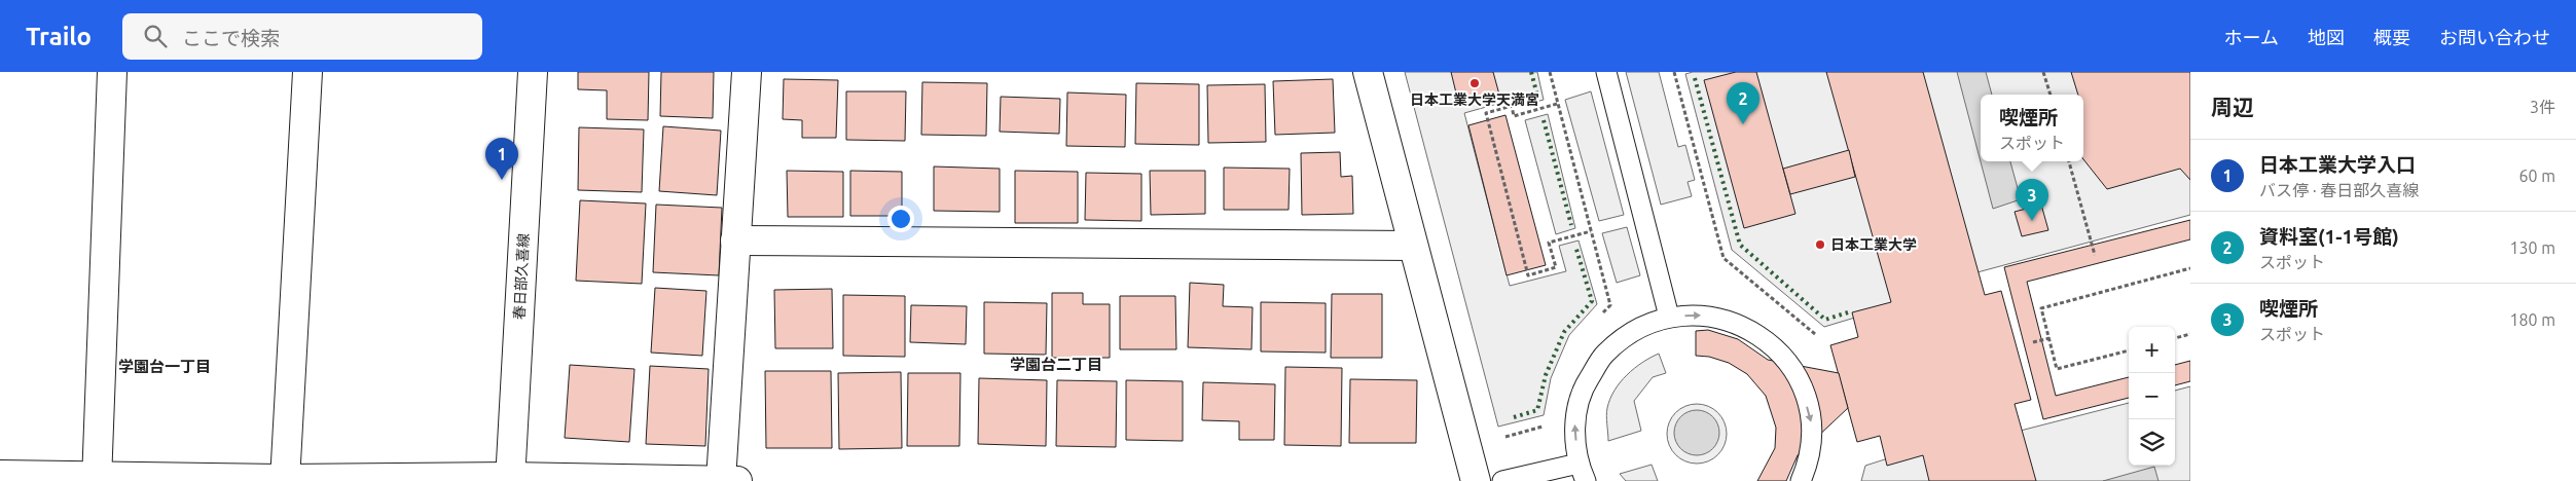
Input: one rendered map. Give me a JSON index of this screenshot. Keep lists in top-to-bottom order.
{
  "streets": {
    "street": ["春日部久喜線"]
  },
  "districts": ["学園台二丁目", "学園台一丁目"],
  "places": ["日本工業大学天満宮", "日本工業大学"],
  "page": {
    "header": "Trailo",
    "search": "ここで検索",
    "nav": [
      "ホーム",
      "地図",
      "概要",
      "お問い合わせ"
    ],
    "heading": ["周辺", "3件"],
    "pins": ["2", "1", "3"],
    "popup": ["喫煙所", "スポット"],
    "list": [
      {
        "mark": "1",
        "name": "日本工業大学入口",
        "note": "バス停 · 春日部久喜線",
        "value": "60 m"
      },
      {
        "mark": "2",
        "name": "資料室(1-1号館)",
        "note": "スポット",
        "value": "130 m"
      },
      {
        "mark": "3",
        "name": "喫煙所",
        "note": "スポット",
        "value": "180 m"
      }
    ],
    "map_buttons": ["+", "−"]
  }
}
